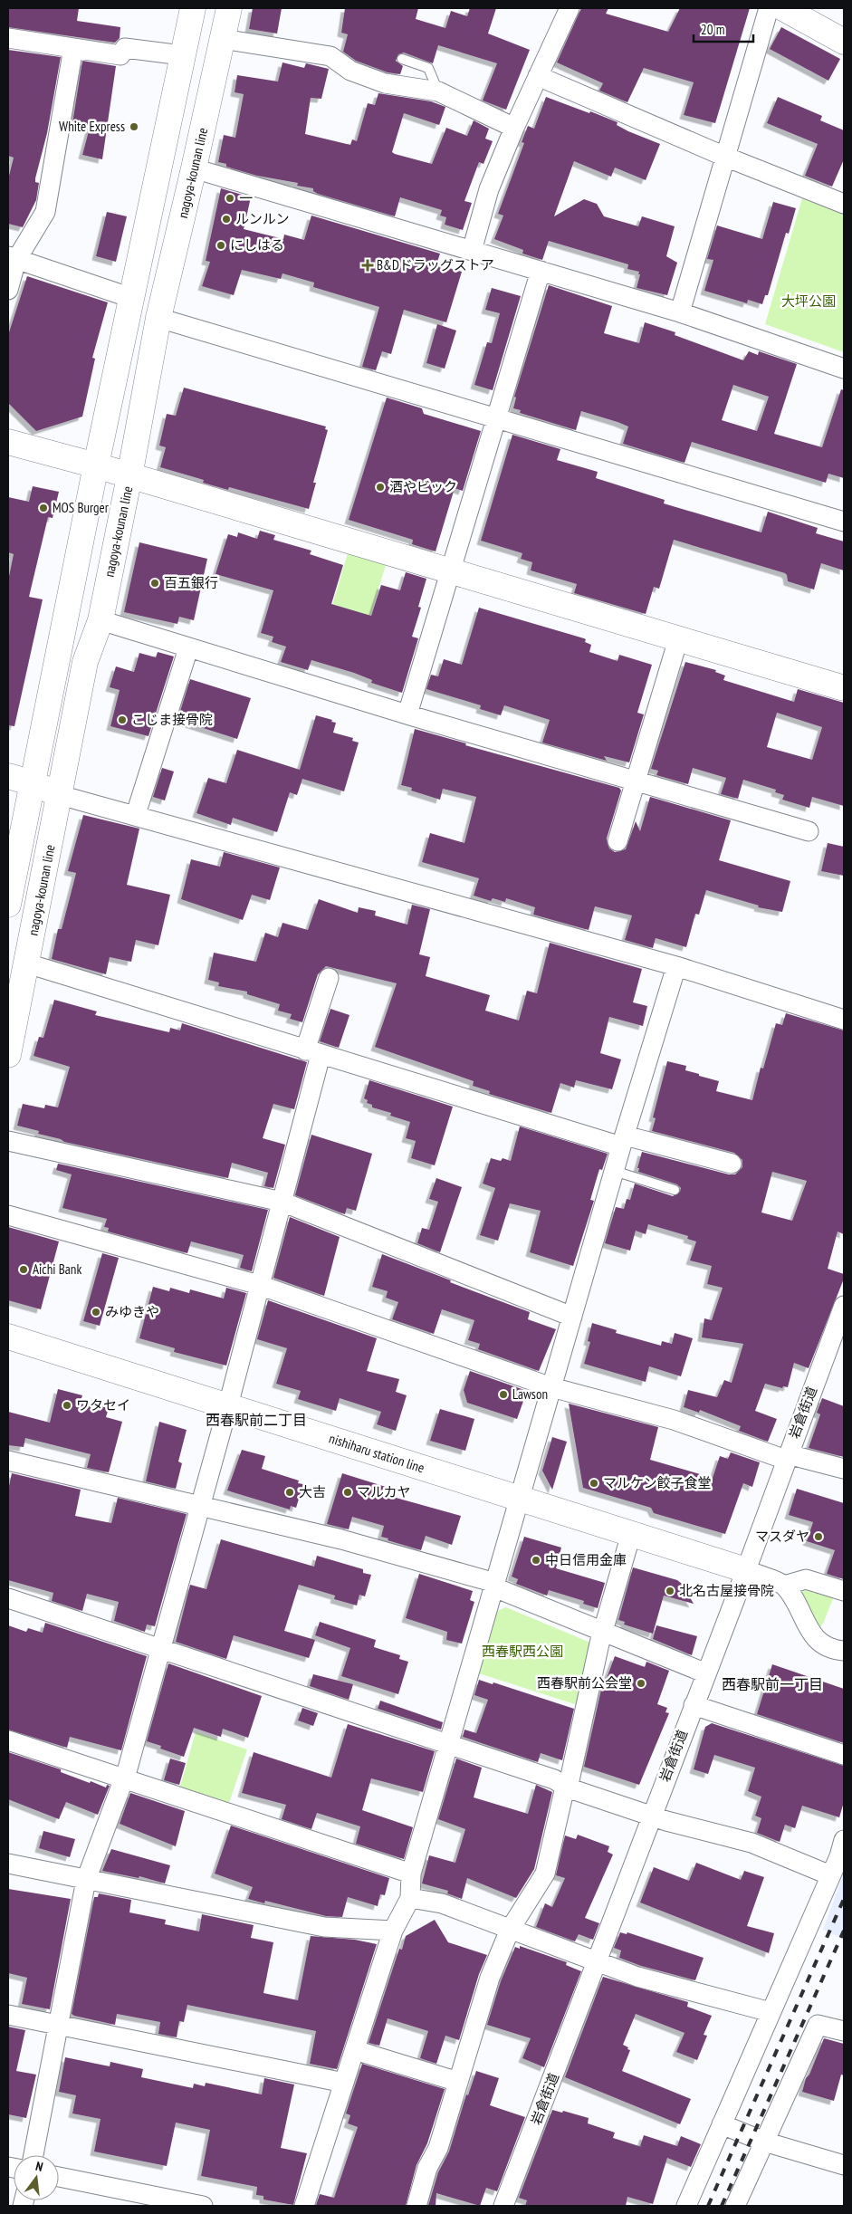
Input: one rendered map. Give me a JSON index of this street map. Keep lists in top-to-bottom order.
{
  "streets": {
    "main road": ["nagoya-kounan line", "nishiharu station line"],
    "street": ["岩倉街道"]
  },
  "crossings": [
    ["岩倉街道", "nishiharu station line"]
  ],
  "districts": ["西春駅前二丁目", "西春駅前一丁目"],
  "parks": ["大坪公園", "西春駅西公園"],
  "places": {
    "other": [
      "White Express",
      "一",
      "ルンルン",
      "にしはる",
      "酒やビック",
      "MOS Burger",
      "百五銀行",
      "こじま接骨院",
      "Aichi Bank",
      "みゆきや",
      "Lawson",
      "ワタセイ",
      "マルケン餃子食堂",
      "大吉",
      "マルカヤ",
      "マスダヤ",
      "中日信用金庫",
      "北名古屋接骨院",
      "西春駅前公会堂"
    ],
    "health": ["B&Dドラッグストア"]
  },
  "scale_bar": "20 m",
  "north": "top"
}
